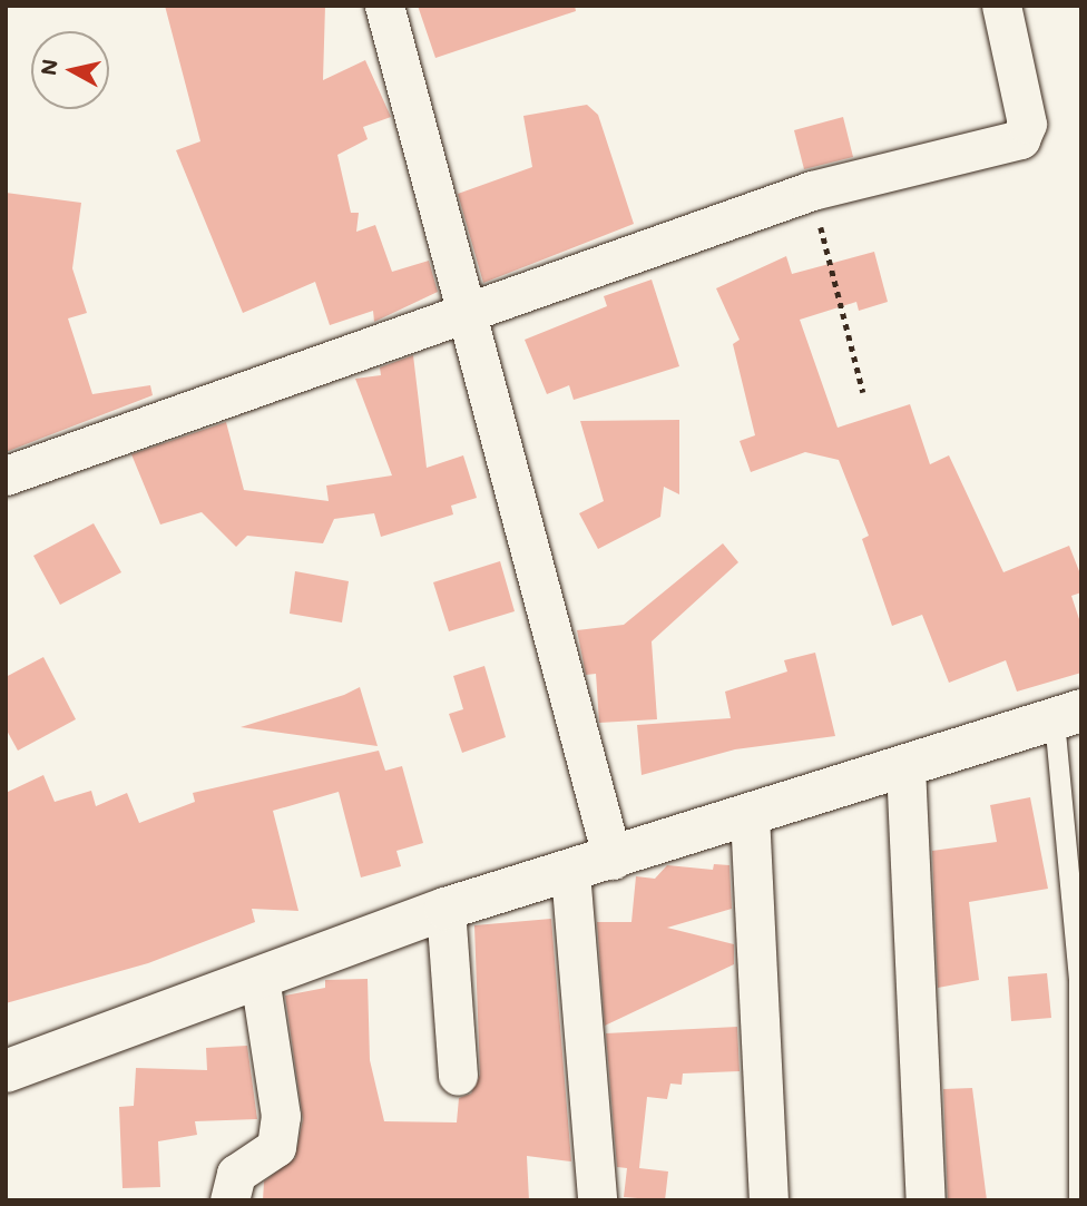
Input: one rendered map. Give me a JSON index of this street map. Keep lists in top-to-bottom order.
{
  "north": "left"
}
